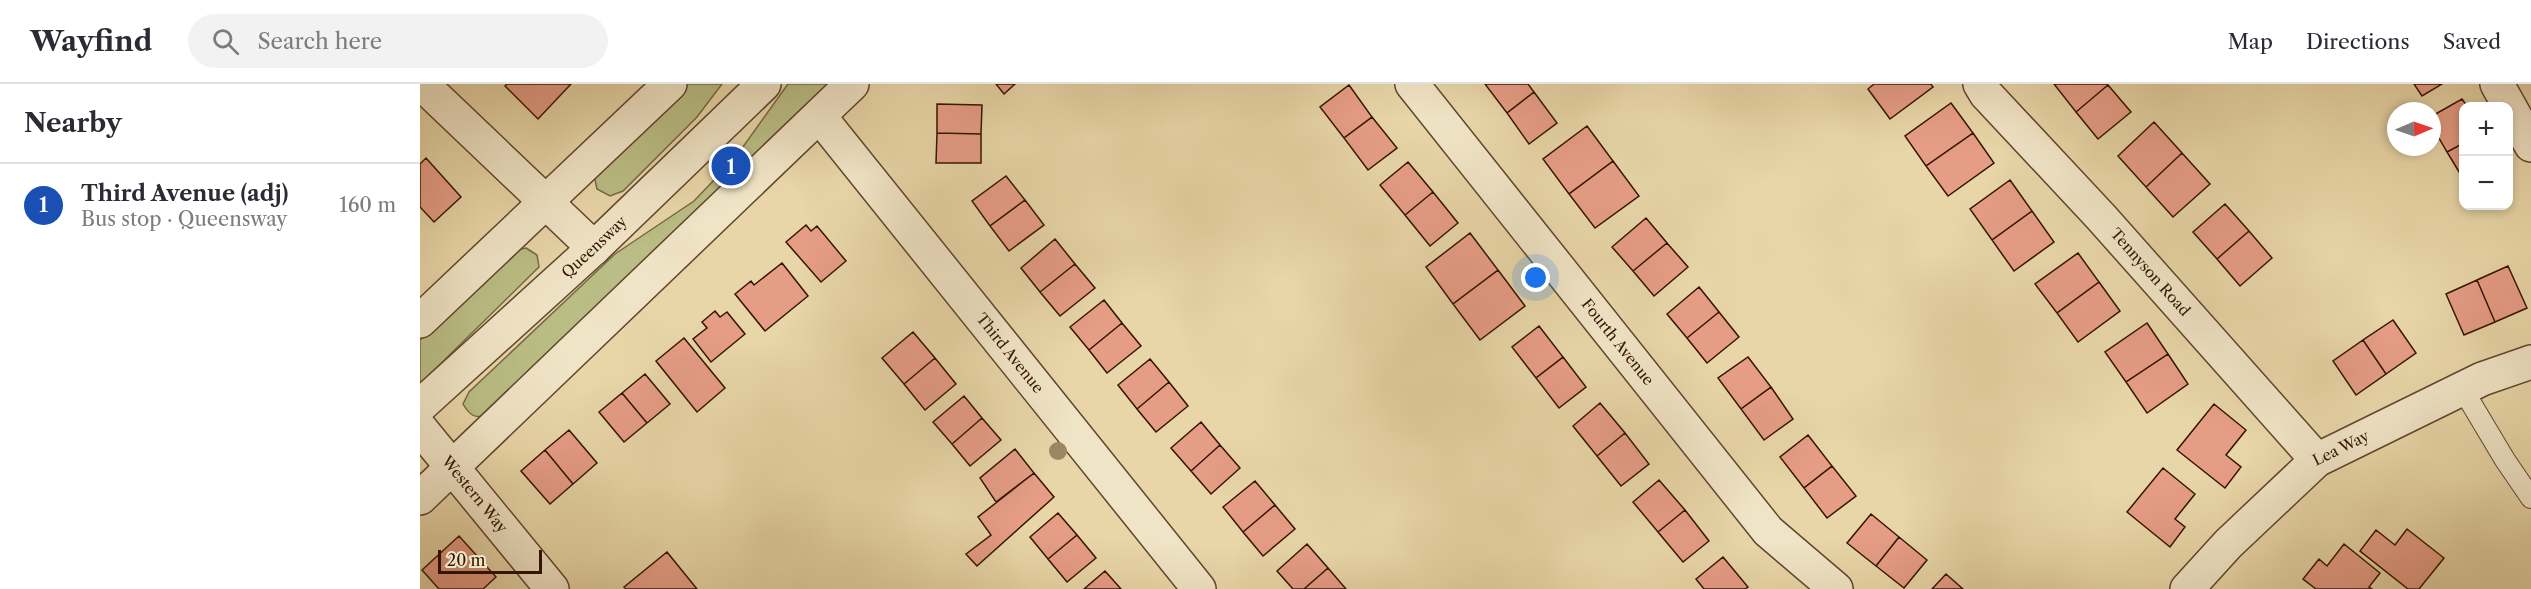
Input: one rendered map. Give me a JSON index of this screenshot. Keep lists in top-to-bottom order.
{
  "streets": {
    "street": [
      "Queensway",
      "Tennyson Road",
      "Fourth Avenue",
      "Third Avenue",
      "Lea Way",
      "Western Way"
    ]
  },
  "crossings": [
    ["Tennyson Road", "Lea Way"]
  ],
  "scale_bar": "20 m",
  "north": "right",
  "page": {
    "header": "Wayfind",
    "search": "Search here",
    "nav": ["Map", "Directions", "Saved"],
    "heading": "Nearby",
    "map_buttons": ["+", "−"],
    "pins": "1",
    "list": [
      {
        "mark": "1",
        "name": "Third Avenue (adj)",
        "note": "Bus stop · Queensway",
        "value": "160 m"
      }
    ],
    "scale": "20 m"
  }
}
